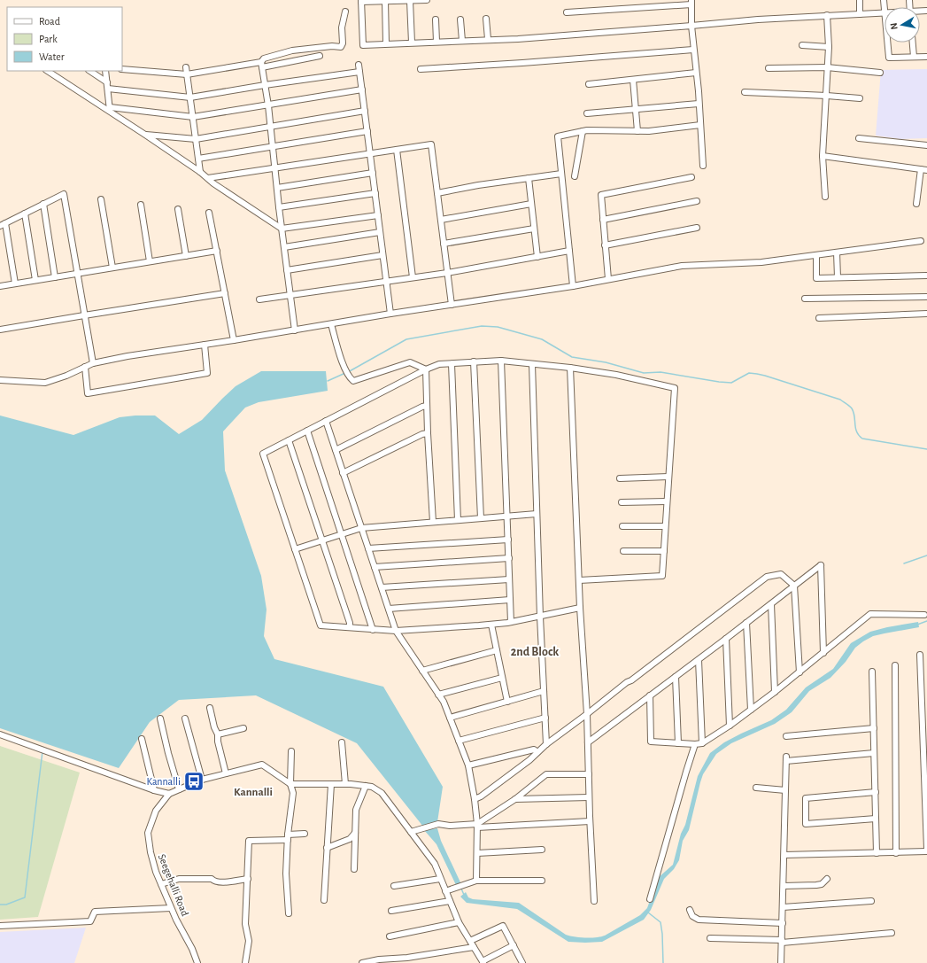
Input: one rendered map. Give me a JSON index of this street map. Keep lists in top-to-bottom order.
{
  "streets": {
    "street": ["Seegehalli Road"]
  },
  "districts": ["2nd Block", "Kannalli"],
  "places": {
    "bus stop": ["Kannalli"]
  },
  "legend": ["Road", "Park", "Water"],
  "north": "left"
}
